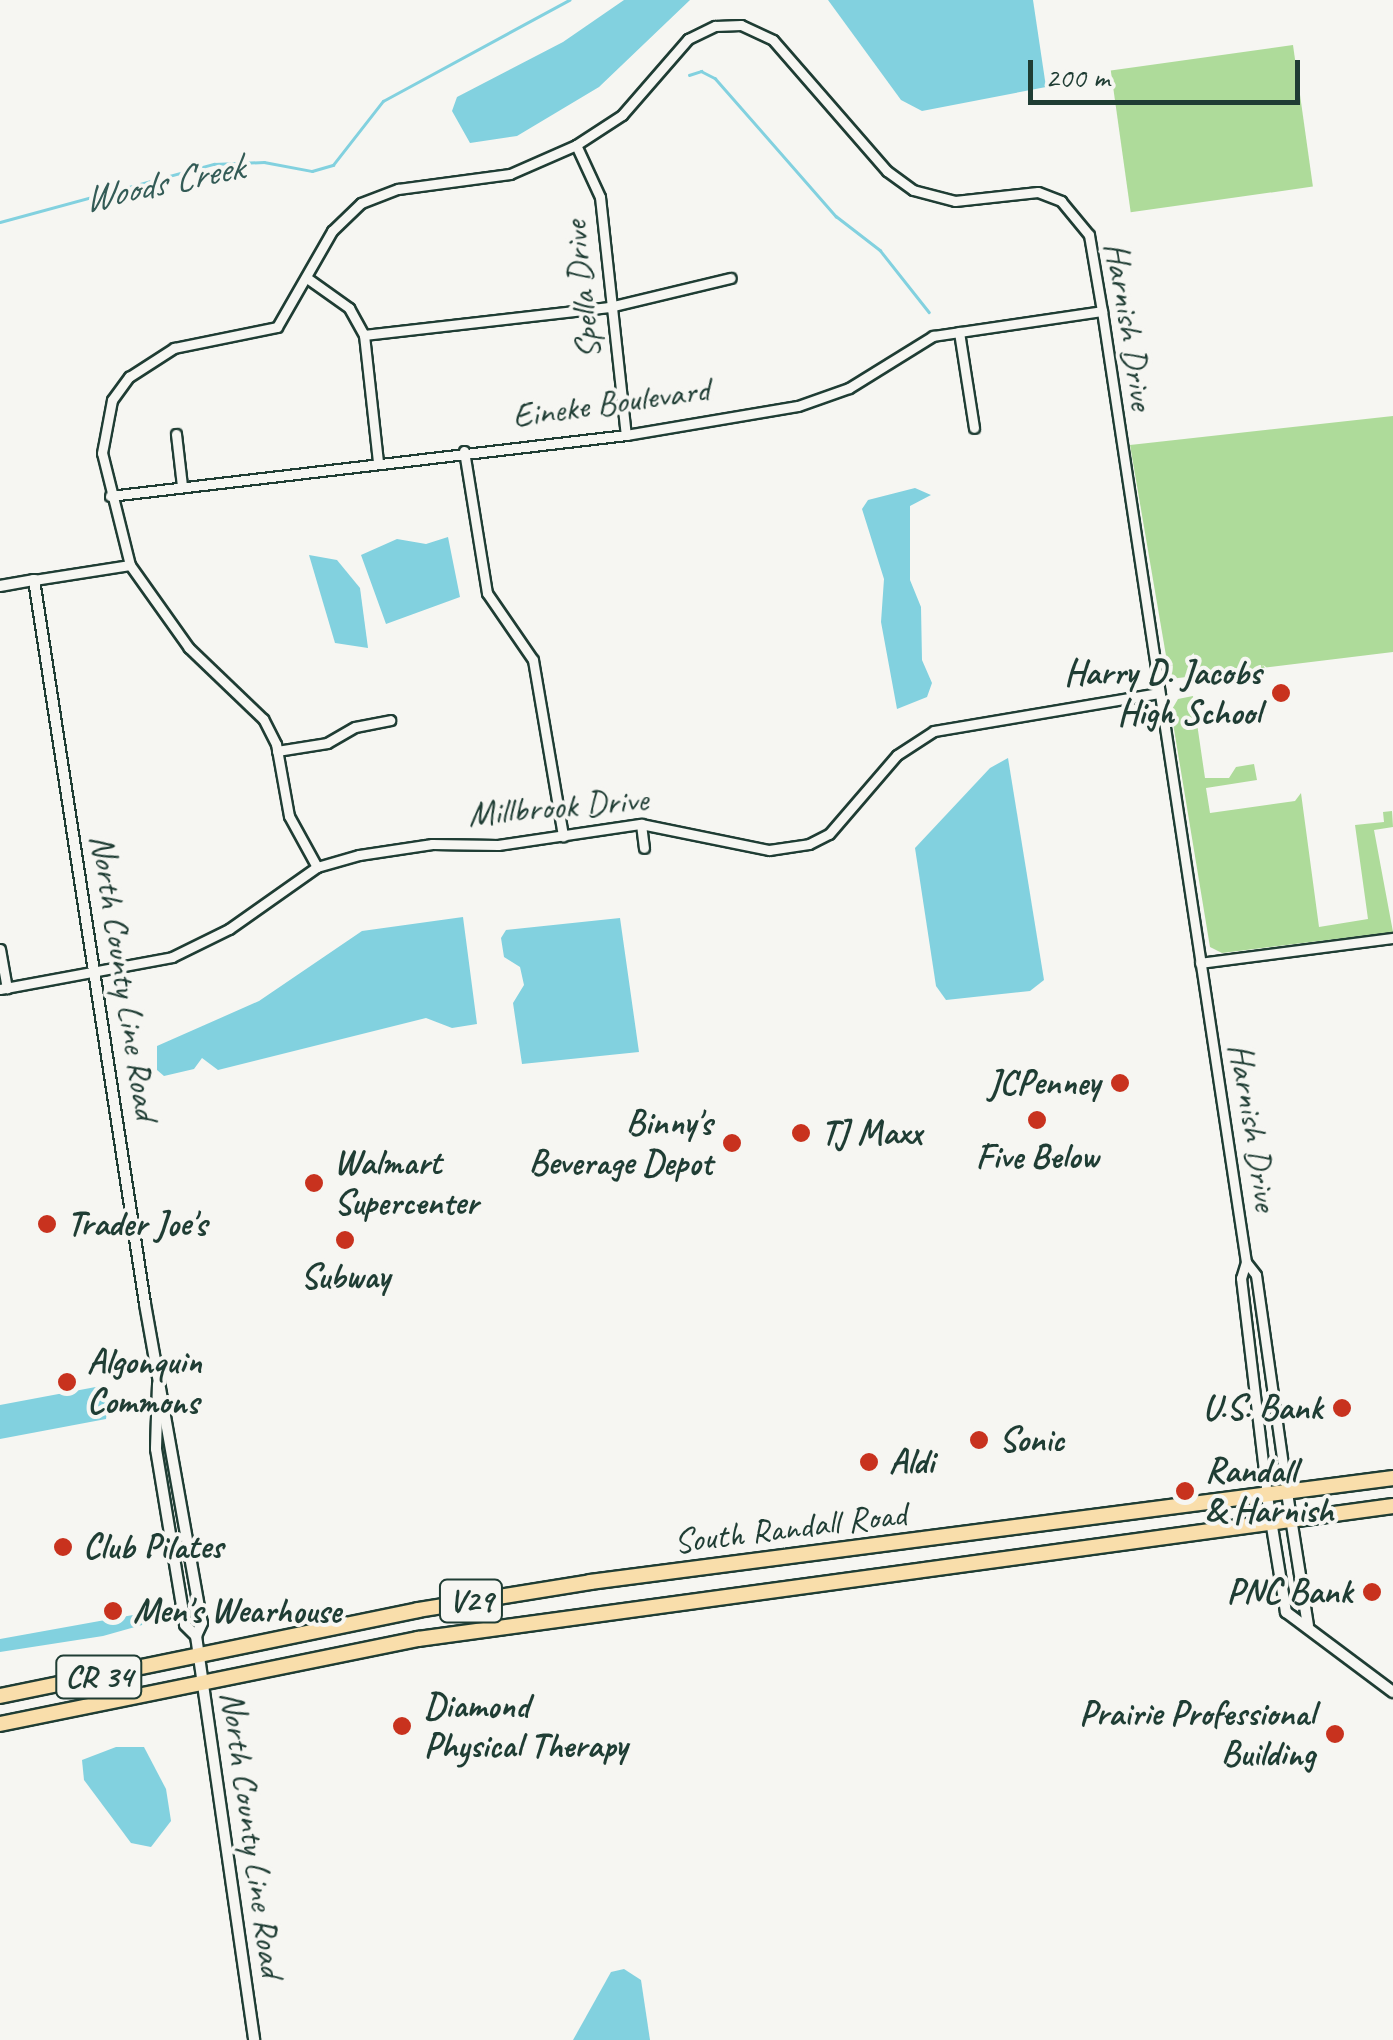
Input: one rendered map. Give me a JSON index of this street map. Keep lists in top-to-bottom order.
{
  "streets": {
    "main road": ["South Randall Road", "V29", "CR 34"],
    "street": [
      "Spella Drive",
      "Harnish Drive",
      "Eineke Boulevard",
      "Millbrook Drive",
      "North County Line Road"
    ]
  },
  "crossings": [
    ["Spella Drive", "Harnish Drive"],
    ["Spella Drive", "Eineke Boulevard"],
    ["Harnish Drive", "Eineke Boulevard"],
    ["Harnish Drive", "Millbrook Drive"],
    ["Harnish Drive", "South Randall Road"],
    ["Millbrook Drive", "North County Line Road"],
    ["North County Line Road", "South Randall Road"],
    ["North County Line Road", "CR 34"],
    ["South Randall Road", "CR 34"]
  ],
  "water": ["Woods Creek"],
  "places": [
    "Harry D. Jacobs High School",
    "JCPenney",
    "Five Below",
    "TJ Maxx",
    "Binny's Beverage Depot",
    "Walmart Supercenter",
    "Trader Joe's",
    "Subway",
    "Algonquin Commons",
    "U.S. Bank",
    "Sonic",
    "Aldi",
    "Randall & Harnish",
    "Club Pilates",
    "PNC Bank",
    "Men's Wearhouse",
    "Diamond Physical Therapy",
    "Prairie Professional Building"
  ],
  "scale_bar": "200 m"
}
